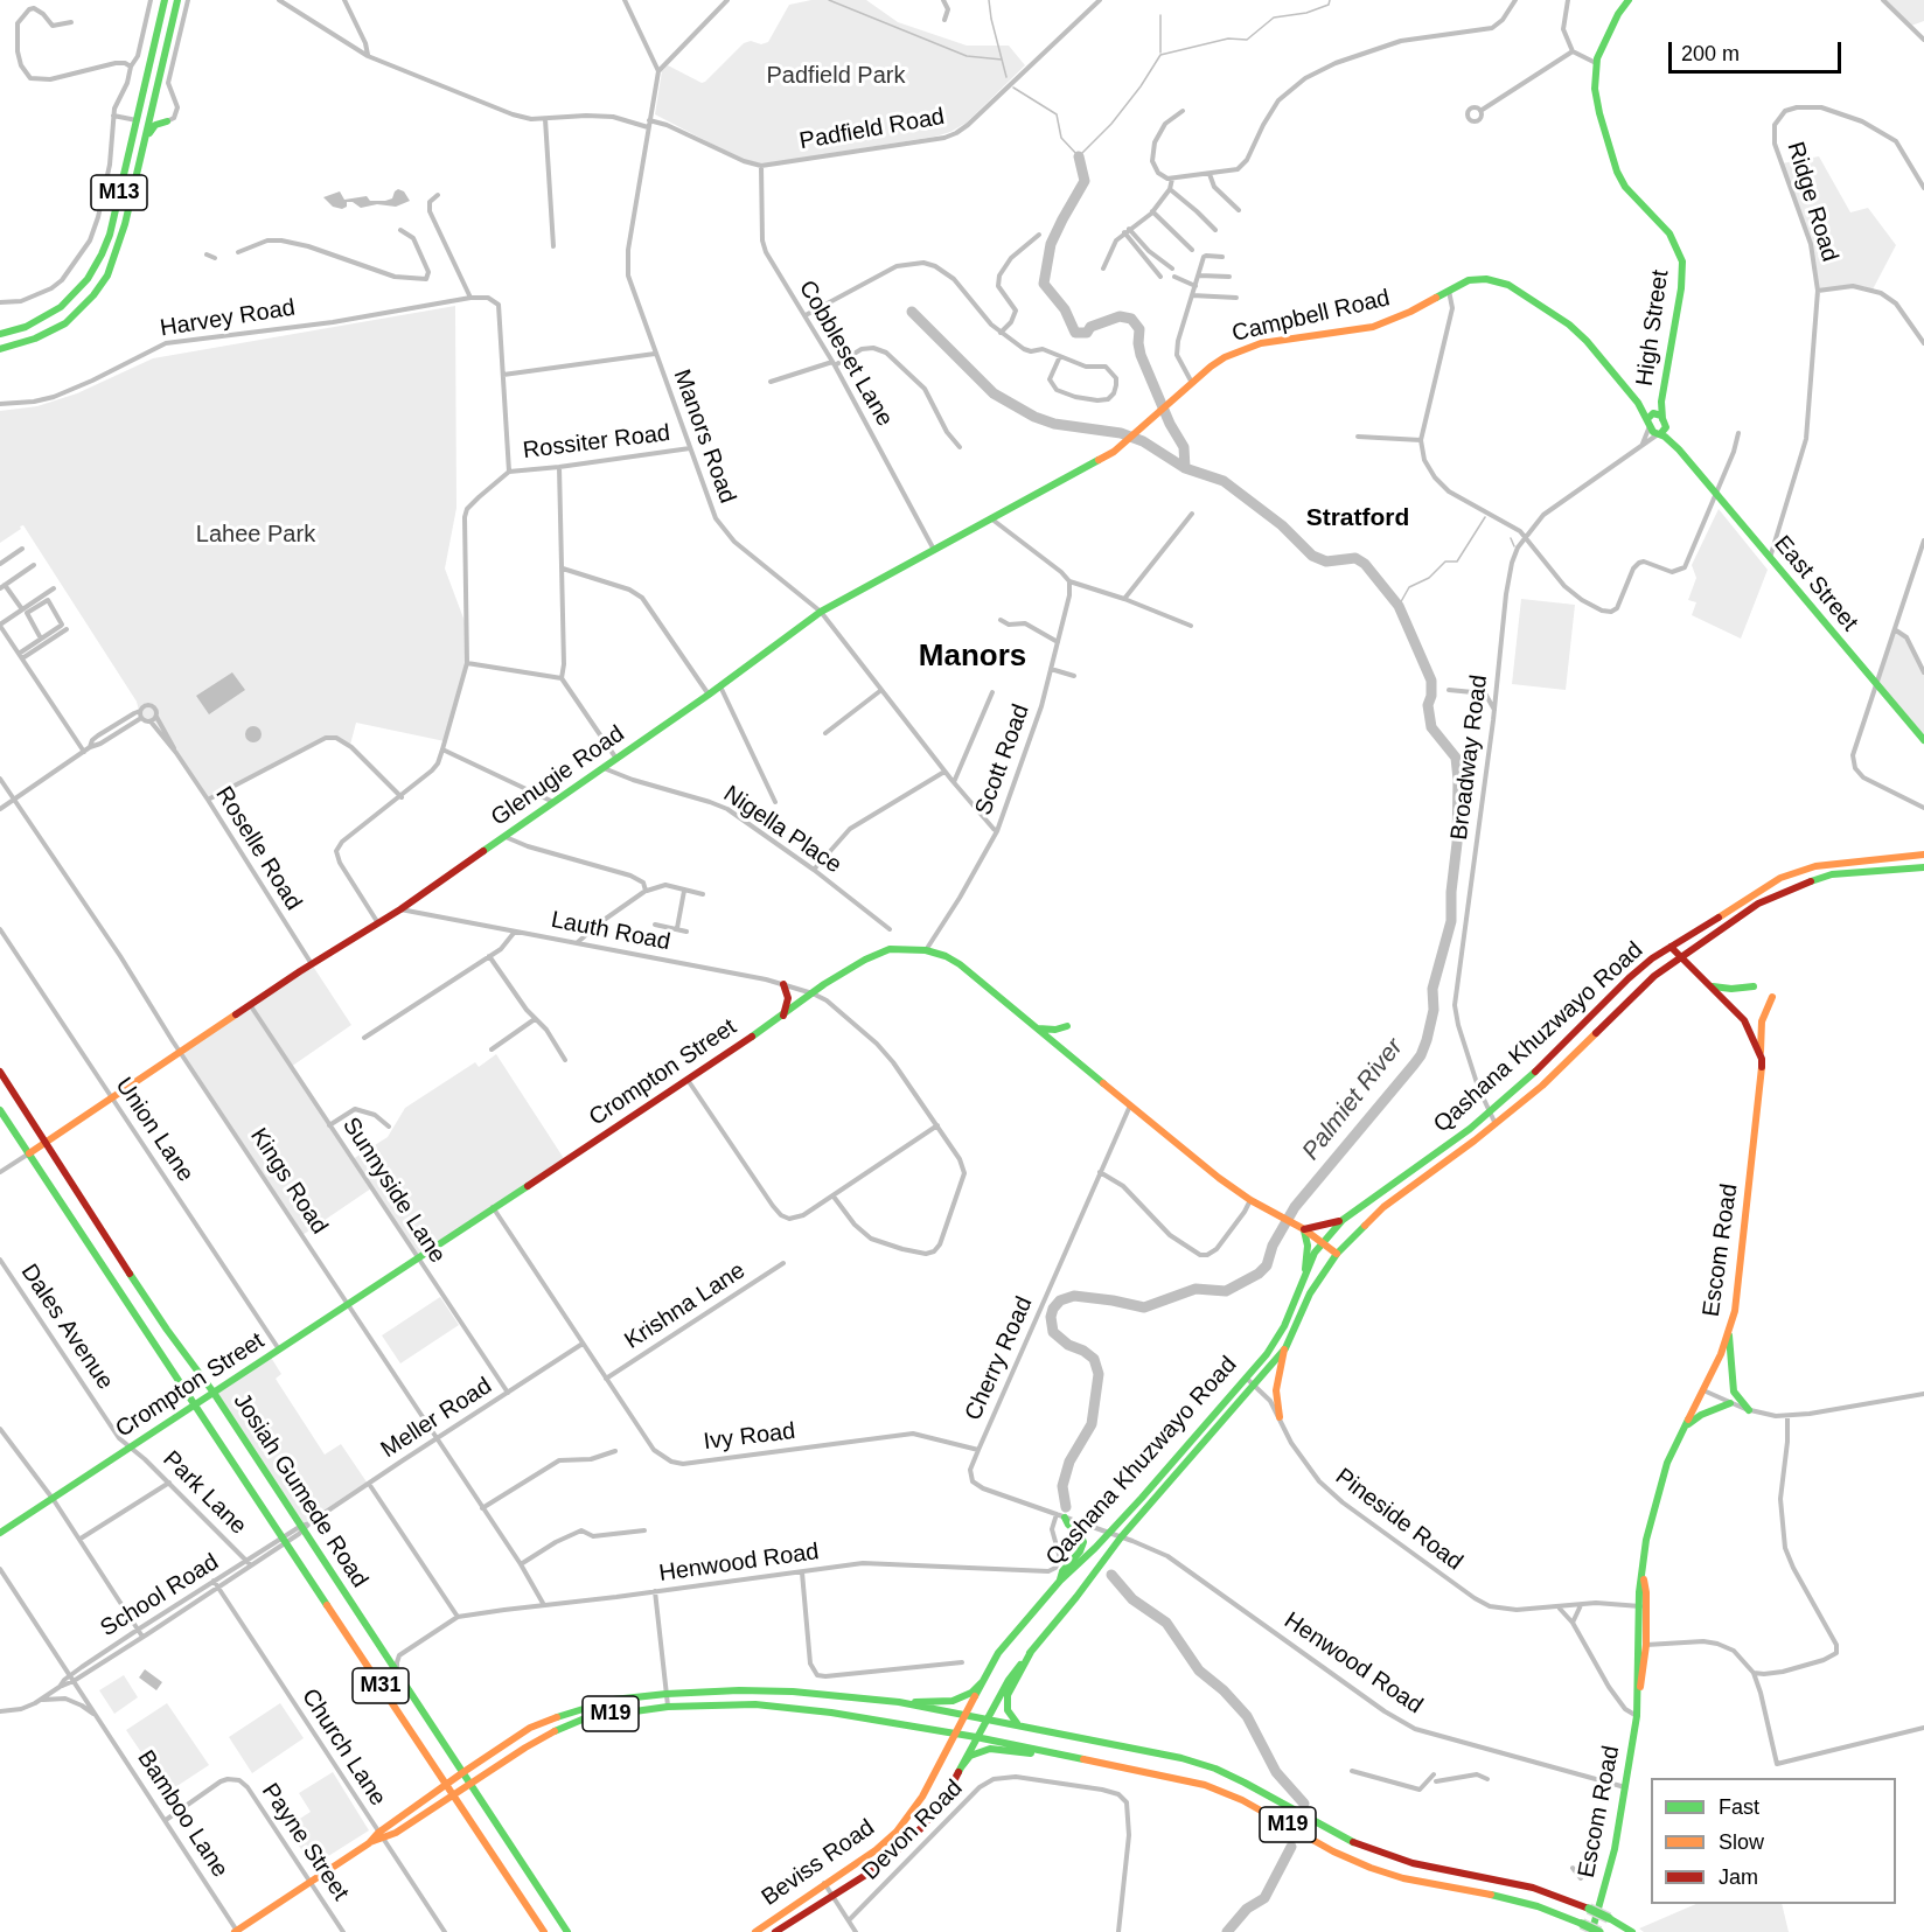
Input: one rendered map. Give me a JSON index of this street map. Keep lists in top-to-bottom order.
{
  "streets": {
    "main road": [
      "M13",
      "Campbell Road",
      "High Street",
      "East Street",
      "Glenugie Road",
      "Qashana Khuzwayo Road",
      "Crompton Street",
      "Escom Road",
      "Josiah Gumede Road",
      "M31",
      "M19",
      "Beviss Road"
    ],
    "street": [
      "Padfield Road",
      "Ridge Road",
      "Harvey Road",
      "Cobbleset Lane",
      "Manors Road",
      "Rossiter Road",
      "Broadway Road",
      "Scott Road",
      "Nigella Place",
      "Roselle Road",
      "Lauth Road",
      "Union Lane",
      "Kings Road",
      "Sunnyside Lane",
      "Krishna Lane",
      "Dales Avenue",
      "Cherry Road",
      "Meller Road",
      "Ivy Road",
      "Park Lane",
      "Pineside Road",
      "Henwood Road",
      "School Road",
      "Church Lane",
      "Bamboo Lane",
      "Devon Road",
      "Payne Street"
    ]
  },
  "crossings": [
    ["Padfield Road", "Cobbleset Lane"],
    ["Padfield Road", "Manors Road"],
    ["Ridge Road", "East Street"],
    ["Campbell Road", "High Street"],
    ["Campbell Road", "East Street"],
    ["Campbell Road", "Broadway Road"],
    ["Campbell Road", "Glenugie Road"],
    ["High Street", "East Street"],
    ["High Street", "Broadway Road"],
    ["Cobbleset Lane", "Glenugie Road"],
    ["Manors Road", "Rossiter Road"],
    ["Manors Road", "Scott Road"],
    ["Manors Road", "Glenugie Road"],
    ["East Street", "Broadway Road"],
    ["Broadway Road", "Qashana Khuzwayo Road"],
    ["Scott Road", "Crompton Street"],
    ["Glenugie Road", "Nigella Place"],
    ["Glenugie Road", "Roselle Road"],
    ["Glenugie Road", "Lauth Road"],
    ["Glenugie Road", "Union Lane"],
    ["Glenugie Road", "Kings Road"],
    ["Glenugie Road", "Sunnyside Lane"],
    ["Glenugie Road", "Josiah Gumede Road"],
    ["Lauth Road", "Crompton Street"],
    ["Qashana Khuzwayo Road", "Crompton Street"],
    ["Qashana Khuzwayo Road", "Escom Road"],
    ["Qashana Khuzwayo Road", "Cherry Road"],
    ["Qashana Khuzwayo Road", "Pineside Road"],
    ["Qashana Khuzwayo Road", "Henwood Road"],
    ["Qashana Khuzwayo Road", "M19"],
    ["Qashana Khuzwayo Road", "Beviss Road"],
    ["Crompton Street", "Union Lane"],
    ["Crompton Street", "Kings Road"],
    ["Crompton Street", "Sunnyside Lane"],
    ["Crompton Street", "Dales Avenue"],
    ["Crompton Street", "Cherry Road"],
    ["Crompton Street", "Ivy Road"],
    ["Crompton Street", "Josiah Gumede Road"],
    ["Crompton Street", "Park Lane"],
    ["Kings Road", "Meller Road"],
    ["Kings Road", "Henwood Road"],
    ["Sunnyside Lane", "Meller Road"],
    ["Escom Road", "Pineside Road"],
    ["Escom Road", "Henwood Road"],
    ["Krishna Lane", "Ivy Road"],
    ["Dales Avenue", "Park Lane"],
    ["Cherry Road", "Ivy Road"],
    ["Cherry Road", "Henwood Road"],
    ["Meller Road", "Ivy Road"],
    ["Meller Road", "Josiah Gumede Road"],
    ["Meller Road", "School Road"],
    ["Josiah Gumede Road", "Henwood Road"],
    ["Josiah Gumede Road", "School Road"],
    ["Josiah Gumede Road", "M19"],
    ["Park Lane", "School Road"],
    ["School Road", "Church Lane"],
    ["School Road", "Bamboo Lane"],
    ["M19", "Church Lane"],
    ["M19", "Bamboo Lane"],
    ["M19", "Payne Street"],
    ["M19", "Beviss Road"],
    ["Bamboo Lane", "Payne Street"]
  ],
  "districts": ["Stratford", "Manors"],
  "water": ["Palmiet River"],
  "parks": ["Padfield Park", "Lahee Park"],
  "legend": ["Fast", "Slow", "Jam"],
  "scale_bar": "200 m"
}
